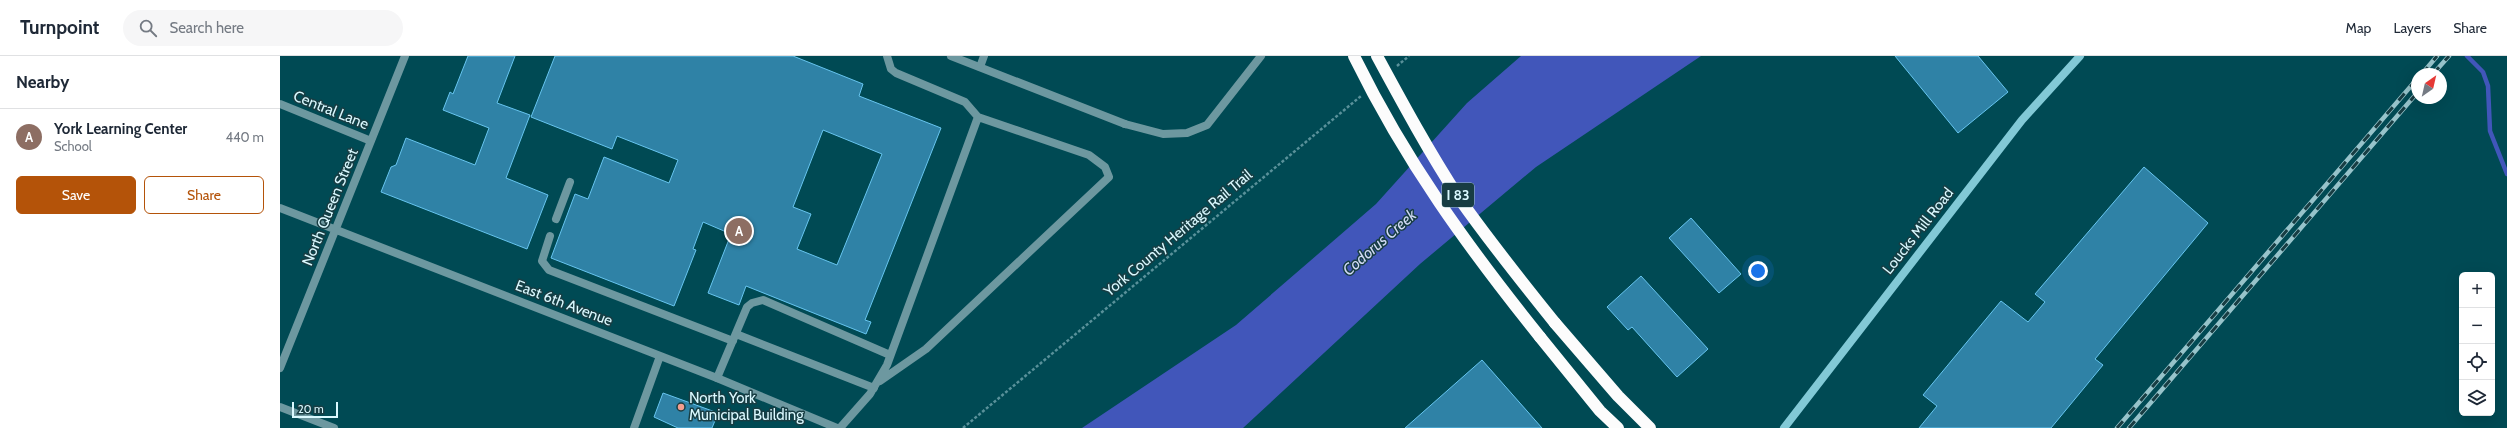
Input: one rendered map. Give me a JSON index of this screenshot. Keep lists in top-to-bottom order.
{
  "streets": {
    "highway": ["I 83"],
    "street": [
      "Central Lane",
      "North Queen Street",
      "Loucks Mill Road",
      "East 6th Avenue"
    ],
    "path": ["York County Heritage Rail Trail"]
  },
  "crossings": [
    ["Central Lane", "North Queen Street"],
    ["North Queen Street", "East 6th Avenue"]
  ],
  "water": ["Codorus Creek"],
  "places": ["North York Municipal Building"],
  "scale_bar": "20 m",
  "north": "top right",
  "page": {
    "header": "Turnpoint",
    "search": "Search here",
    "nav": ["Map", "Layers", "Share"],
    "heading": "Nearby",
    "list": [
      {
        "mark": "A",
        "name": "York Learning Center",
        "note": "School",
        "value": "440 m"
      }
    ],
    "buttons": ["Save", "Share"],
    "pins": "A",
    "map_buttons": ["+", "−"],
    "scale": "20 m"
  }
}
